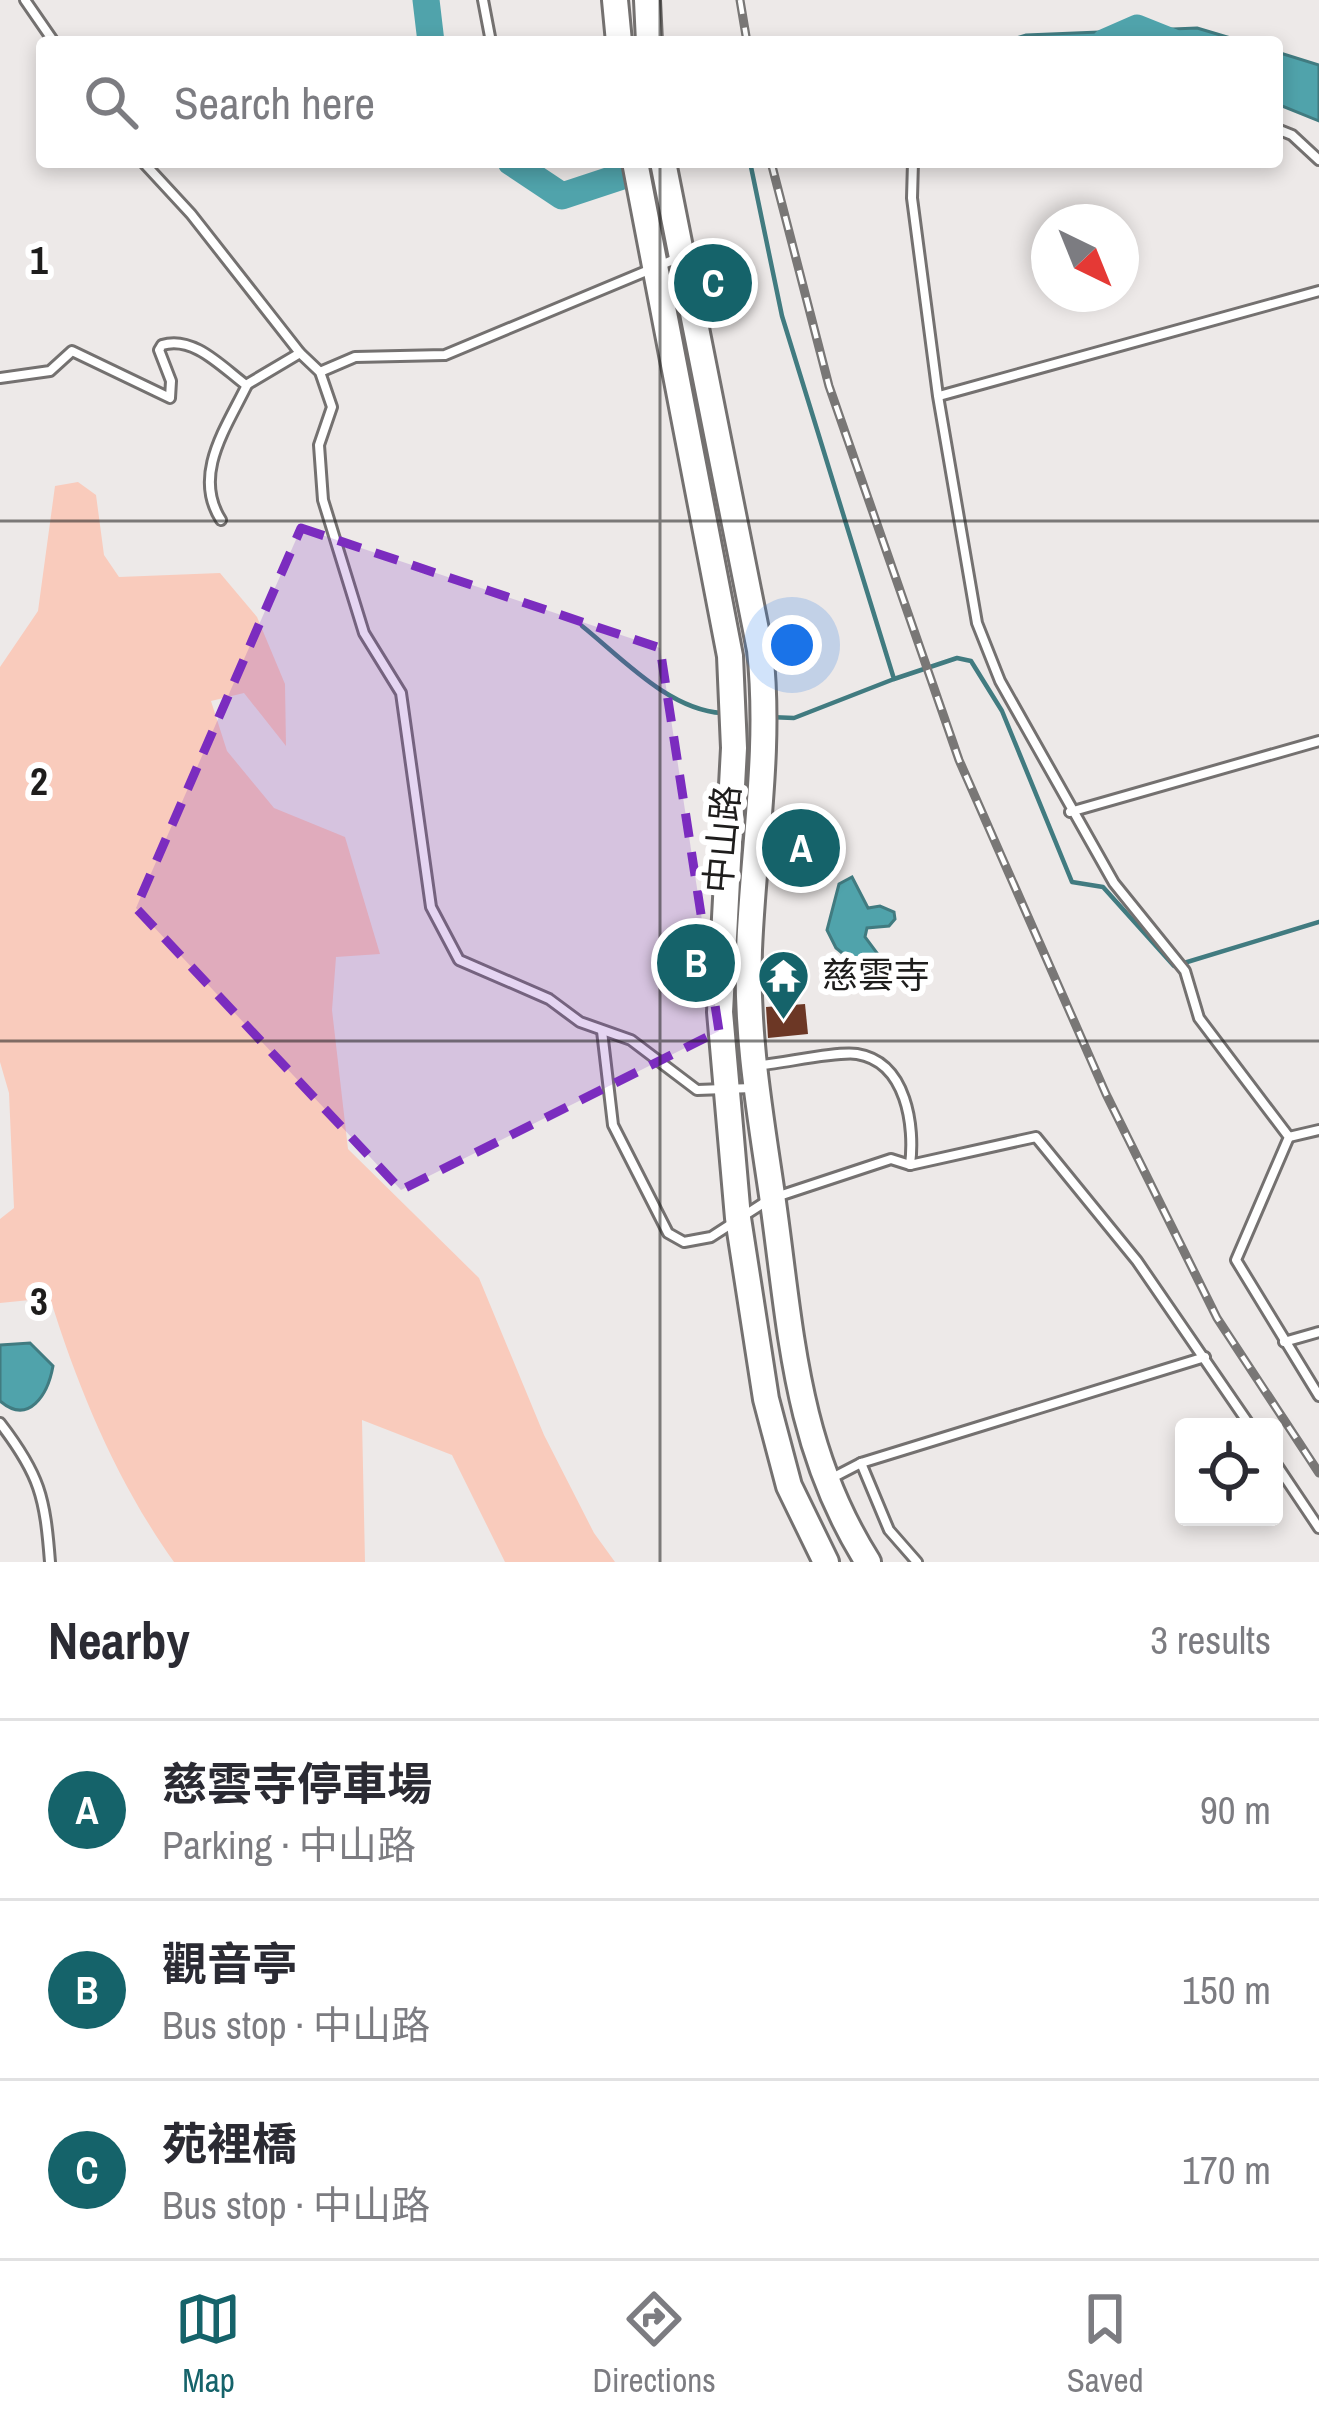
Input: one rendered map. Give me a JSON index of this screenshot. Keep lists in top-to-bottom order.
{
  "streets": {
    "main road": ["中山路"]
  },
  "places": {
    "temple": ["慈雲寺"]
  },
  "north": "bottom right",
  "page": {
    "search": "Search here",
    "pins": ["C", "A", "B"],
    "heading": ["Nearby", "3 results"],
    "list": [
      {
        "mark": "A",
        "name": "慈雲寺停車場",
        "note": "Parking · 中山路",
        "value": "90 m"
      },
      {
        "mark": "B",
        "name": "觀音亭",
        "note": "Bus stop · 中山路",
        "value": "150 m"
      },
      {
        "mark": "C",
        "name": "苑裡橋",
        "note": "Bus stop · 中山路",
        "value": "170 m"
      }
    ],
    "nav": ["Map", "Directions", "Saved"]
  },
  "grid": {
    "rows": ["1", "2", "3"]
  }
}
